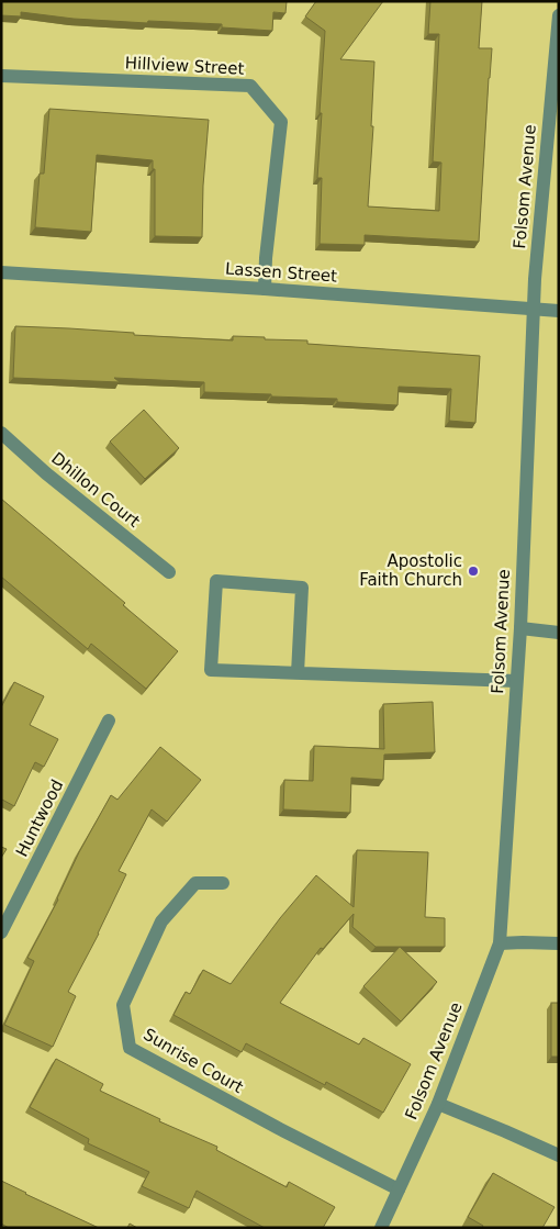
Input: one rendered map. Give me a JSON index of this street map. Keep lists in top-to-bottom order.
{
  "streets": {
    "street": [
      "Hillview Street",
      "Folsom Avenue",
      "Lassen Street",
      "Dhillon Court",
      "Huntwood",
      "Sunrise Court"
    ]
  },
  "crossings": [
    ["Hillview Street", "Lassen Street"],
    ["Folsom Avenue", "Lassen Street"],
    ["Folsom Avenue", "Sunrise Court"]
  ],
  "places": ["Apostolic Faith Church"]
}
